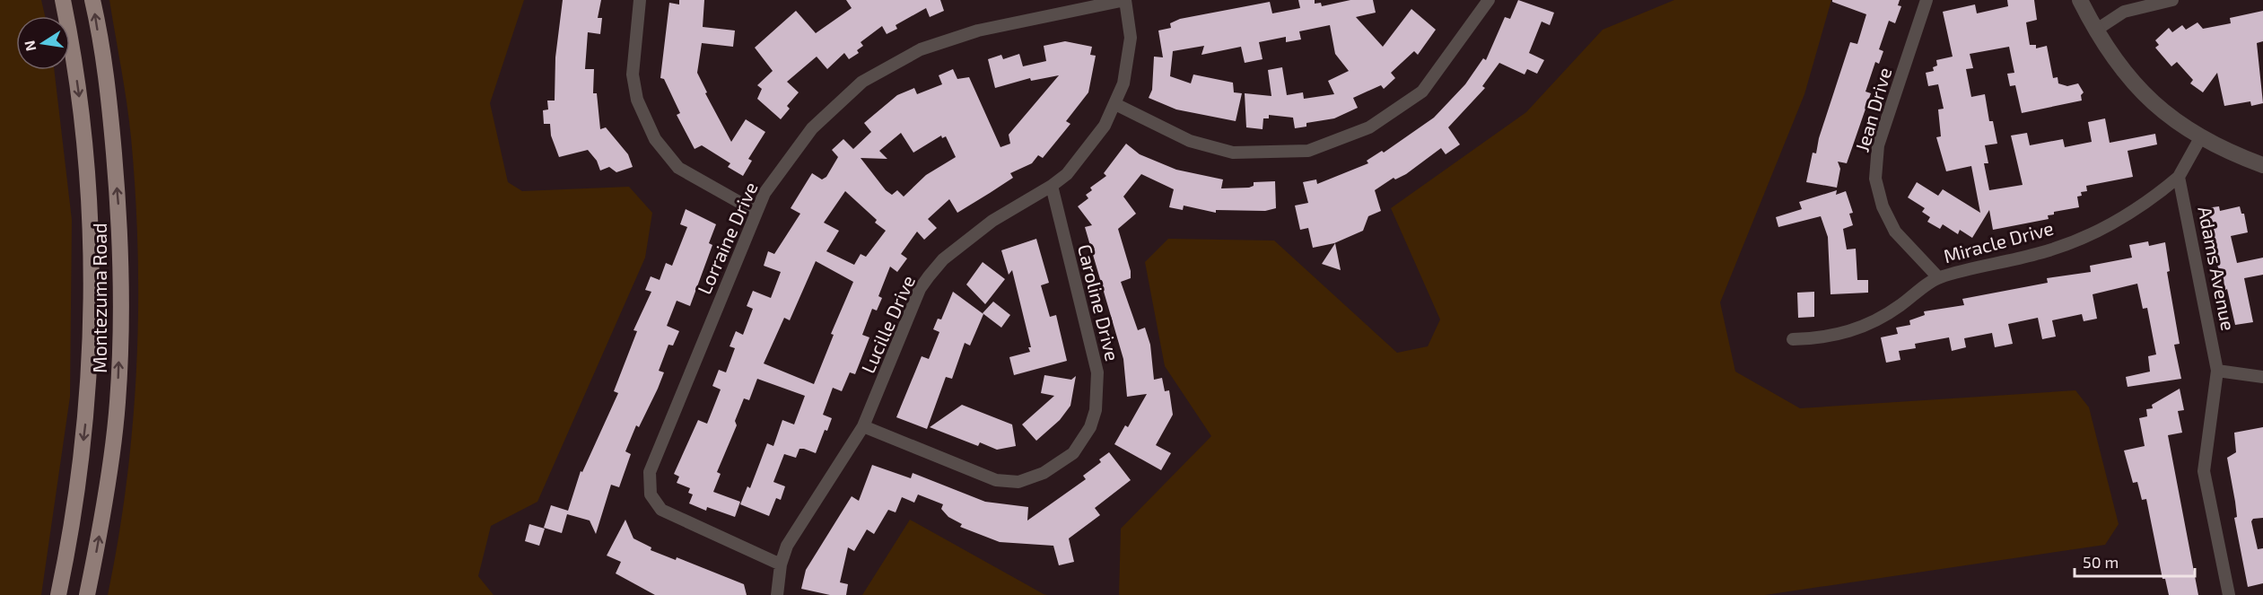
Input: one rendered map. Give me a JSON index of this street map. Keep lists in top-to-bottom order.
{
  "streets": {
    "main road": ["Montezuma Road"],
    "street": [
      "Jean Drive",
      "Lorraine Drive",
      "Miracle Drive",
      "Adams Avenue",
      "Caroline Drive",
      "Lucille Drive"
    ]
  },
  "crossings": [
    ["Jean Drive", "Miracle Drive"],
    ["Lorraine Drive", "Lucille Drive"],
    ["Miracle Drive", "Adams Avenue"],
    ["Caroline Drive", "Lucille Drive"]
  ],
  "scale_bar": "50 m",
  "north": "left"
}
